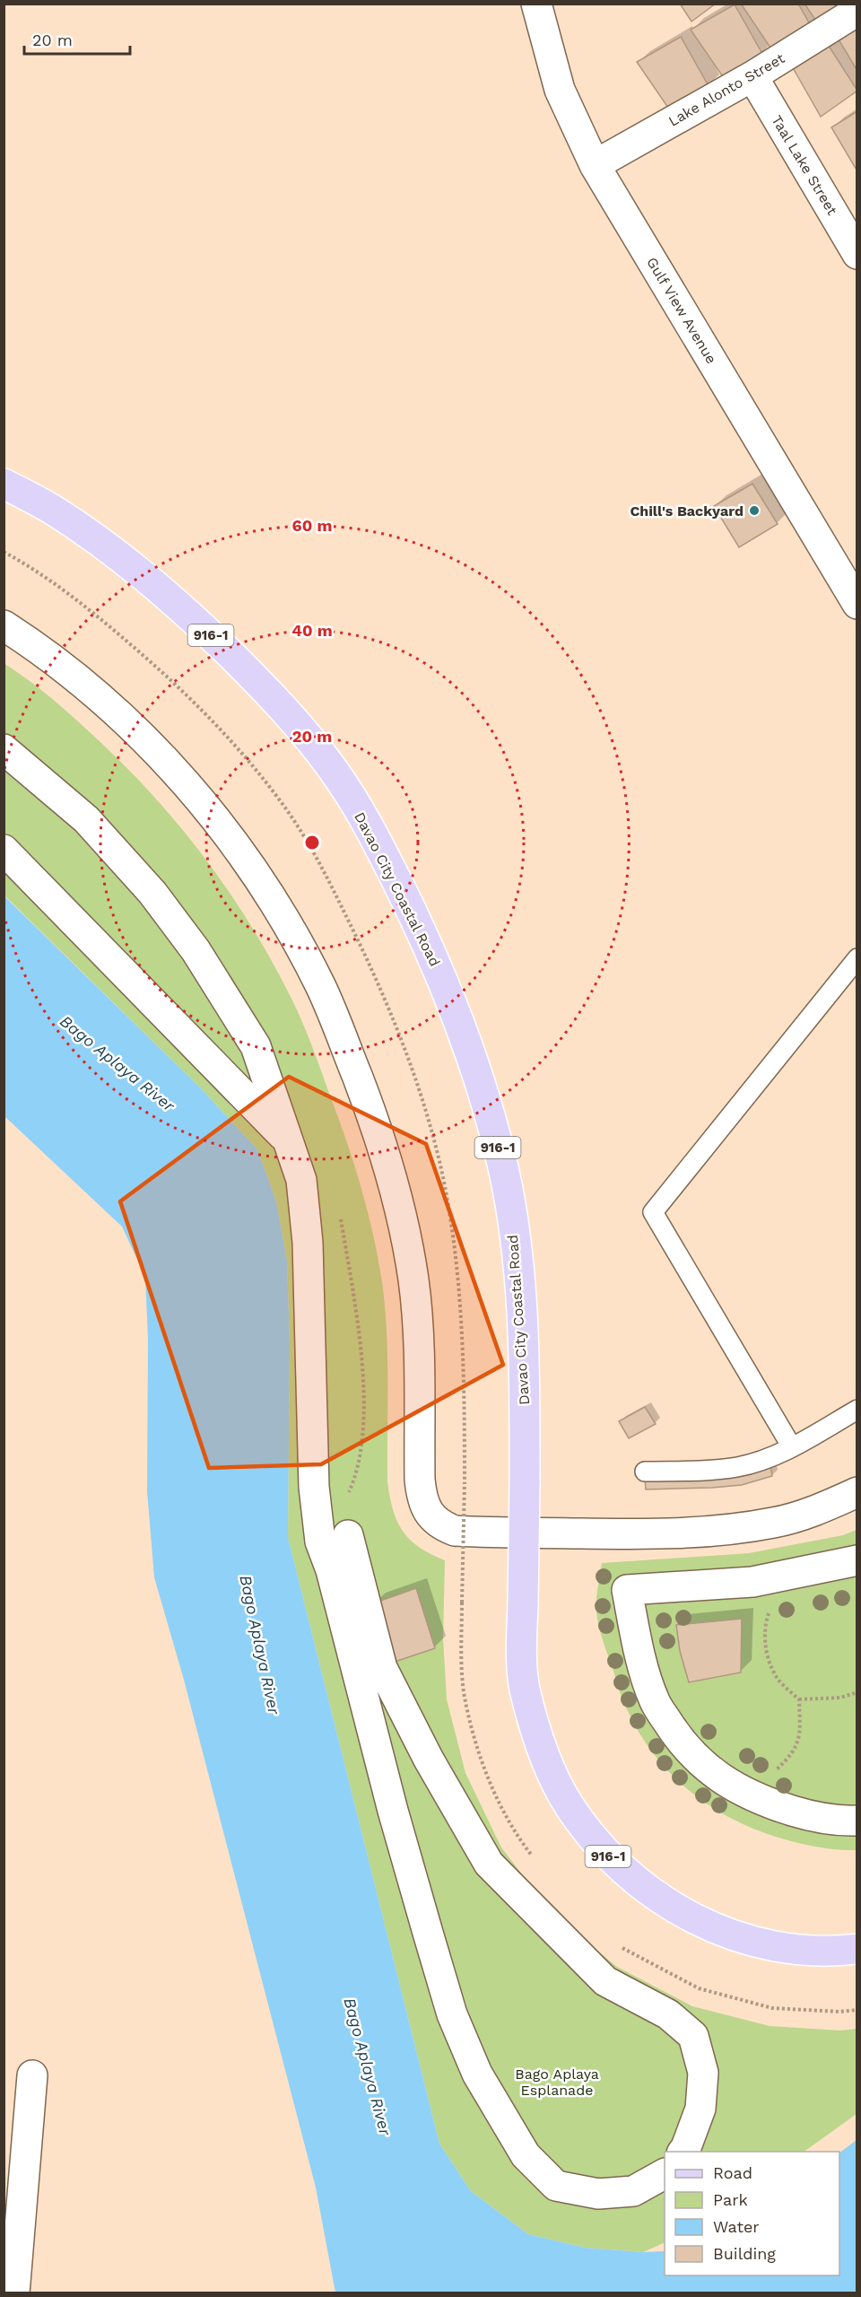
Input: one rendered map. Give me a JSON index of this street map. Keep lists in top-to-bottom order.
{
  "streets": {
    "main road": ["916-1", "Davao City Coastal Road"],
    "street": ["Lake Alonto Street", "Taal Lake Street", "Gulf View Avenue"]
  },
  "crossings": [
    ["Lake Alonto Street", "Taal Lake Street"],
    ["Lake Alonto Street", "Gulf View Avenue"]
  ],
  "water": ["Bago Aplaya River"],
  "parks": ["Bago Aplaya Esplanade"],
  "places": ["Chill's Backyard"],
  "legend": [
    "Road",
    "Park",
    "Water",
    "Building"
  ],
  "scale_bar": "20 m",
  "rings": ["60 m", "40 m", "20 m"]
}
